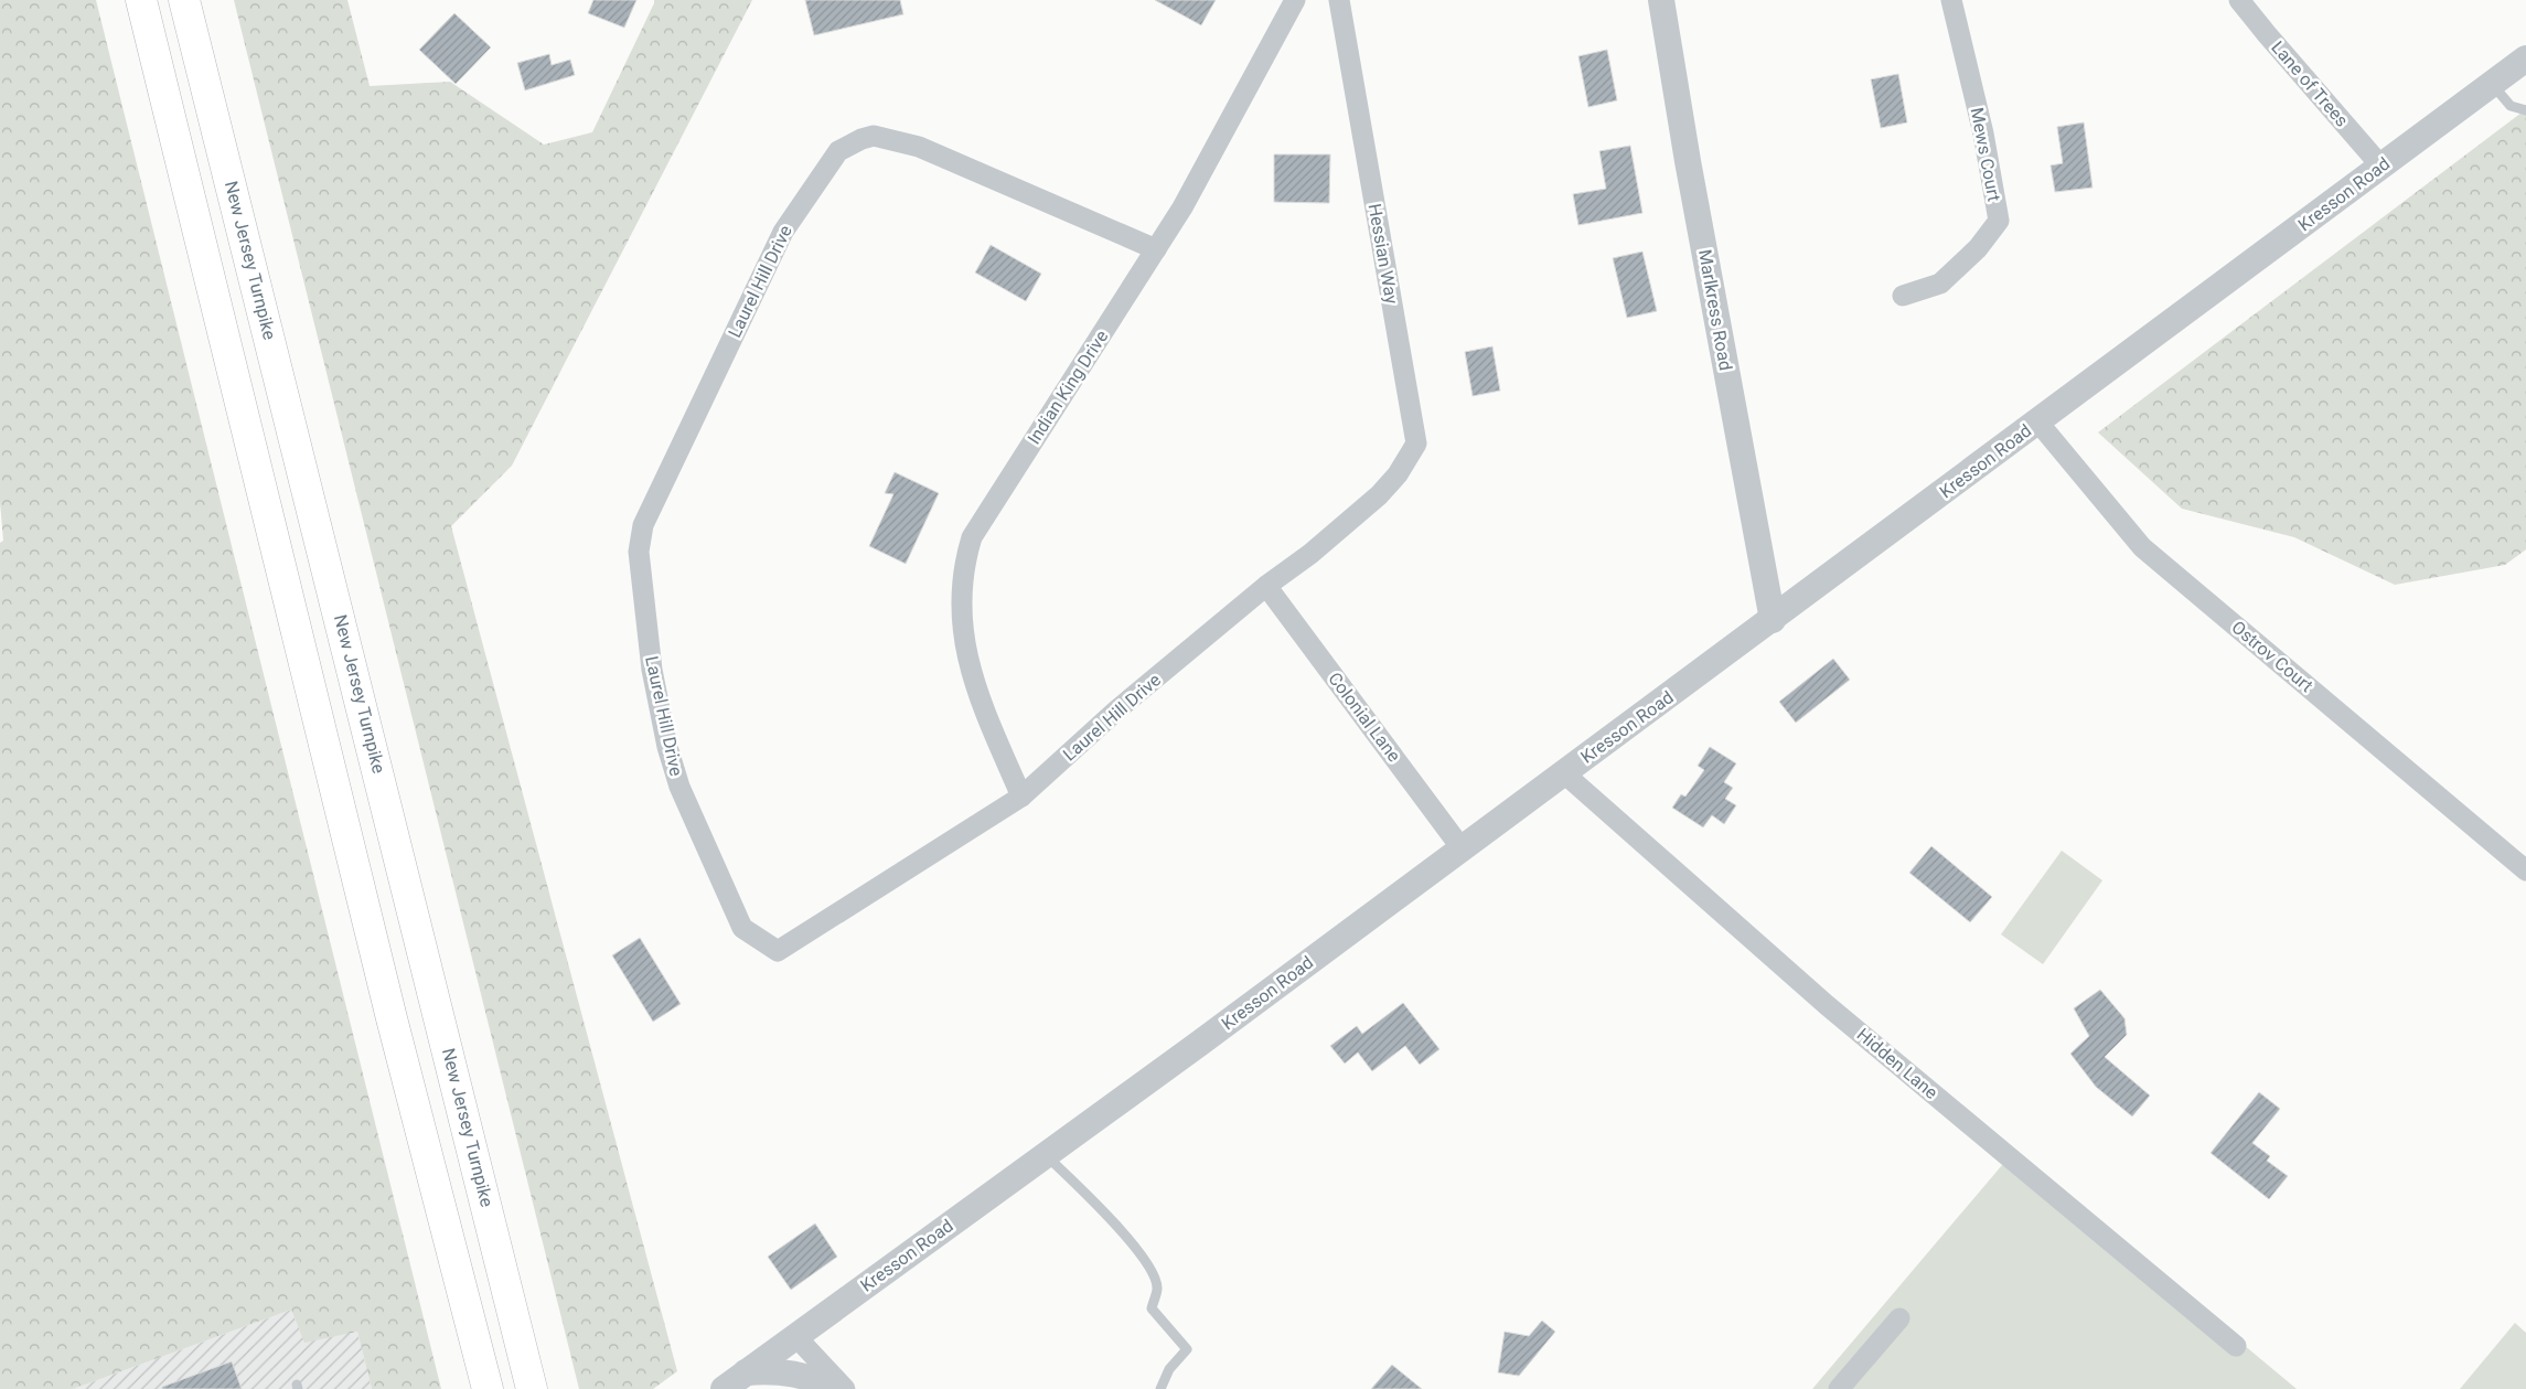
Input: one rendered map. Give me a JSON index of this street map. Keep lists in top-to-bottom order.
{
  "streets": {
    "highway": ["New Jersey Turnpike"],
    "street": [
      "Lane of Trees",
      "Mews Court",
      "Kresson Road",
      "Hessian Way",
      "Laurel Hill Drive",
      "Marlkress Road",
      "Indian King Drive",
      "Ostrov Court",
      "Colonial Lane",
      "Hidden Lane"
    ]
  },
  "crossings": [
    ["Lane of Trees", "Kresson Road"],
    ["Kresson Road", "Marlkress Road"],
    ["Kresson Road", "Ostrov Court"],
    ["Kresson Road", "Colonial Lane"],
    ["Kresson Road", "Hidden Lane"],
    ["Hessian Way", "Laurel Hill Drive"],
    ["Laurel Hill Drive", "Indian King Drive"],
    ["Laurel Hill Drive", "Colonial Lane"]
  ]
}
